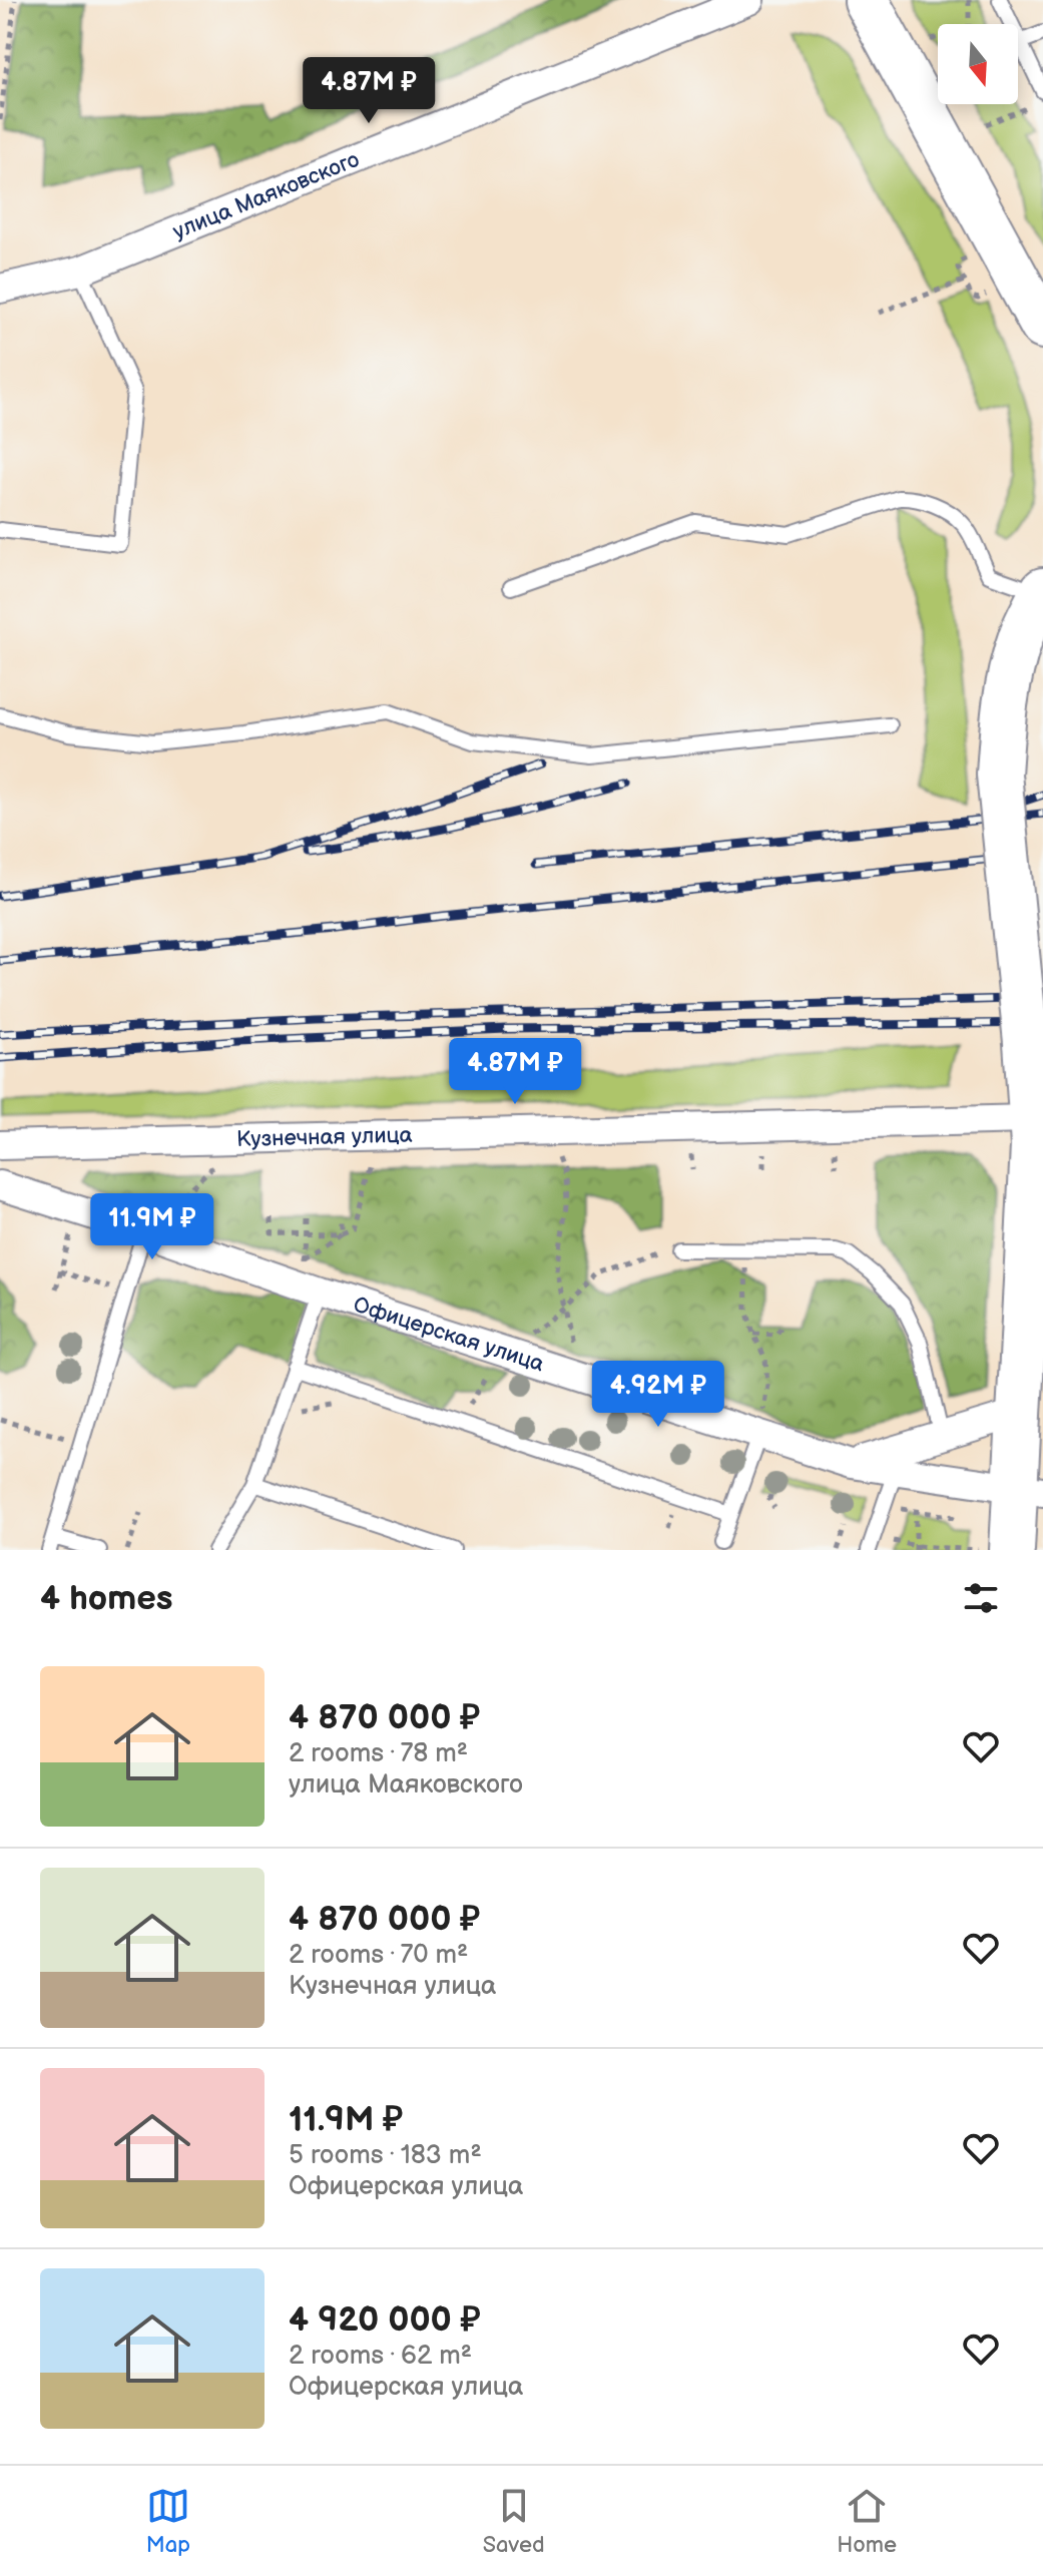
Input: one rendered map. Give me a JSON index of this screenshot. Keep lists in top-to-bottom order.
{
  "streets": {
    "street": ["улица Маяковского", "Кузнечная улица", "Офицерская улица"]
  },
  "north": "bottom",
  "page": {
    "price": [
      "4.87M ₽",
      "4.87M ₽",
      "11.9M ₽",
      "4.92M ₽"
    ],
    "heading": "4 homes",
    "list": [
      {
        "name": "4 870 000 ₽",
        "note": "2 rooms · 78 m² · улица Маяковского"
      },
      {
        "name": "4 870 000 ₽",
        "note": "2 rooms · 70 m² · Кузнечная улица"
      },
      {
        "name": "11.9M ₽",
        "note": "5 rooms · 183 m² · Офицерская улица"
      },
      {
        "name": "4 920 000 ₽",
        "note": "2 rooms · 62 m² · Офицерская улица"
      }
    ],
    "tabs": ["Map", "Saved", "Home"]
  }
}
